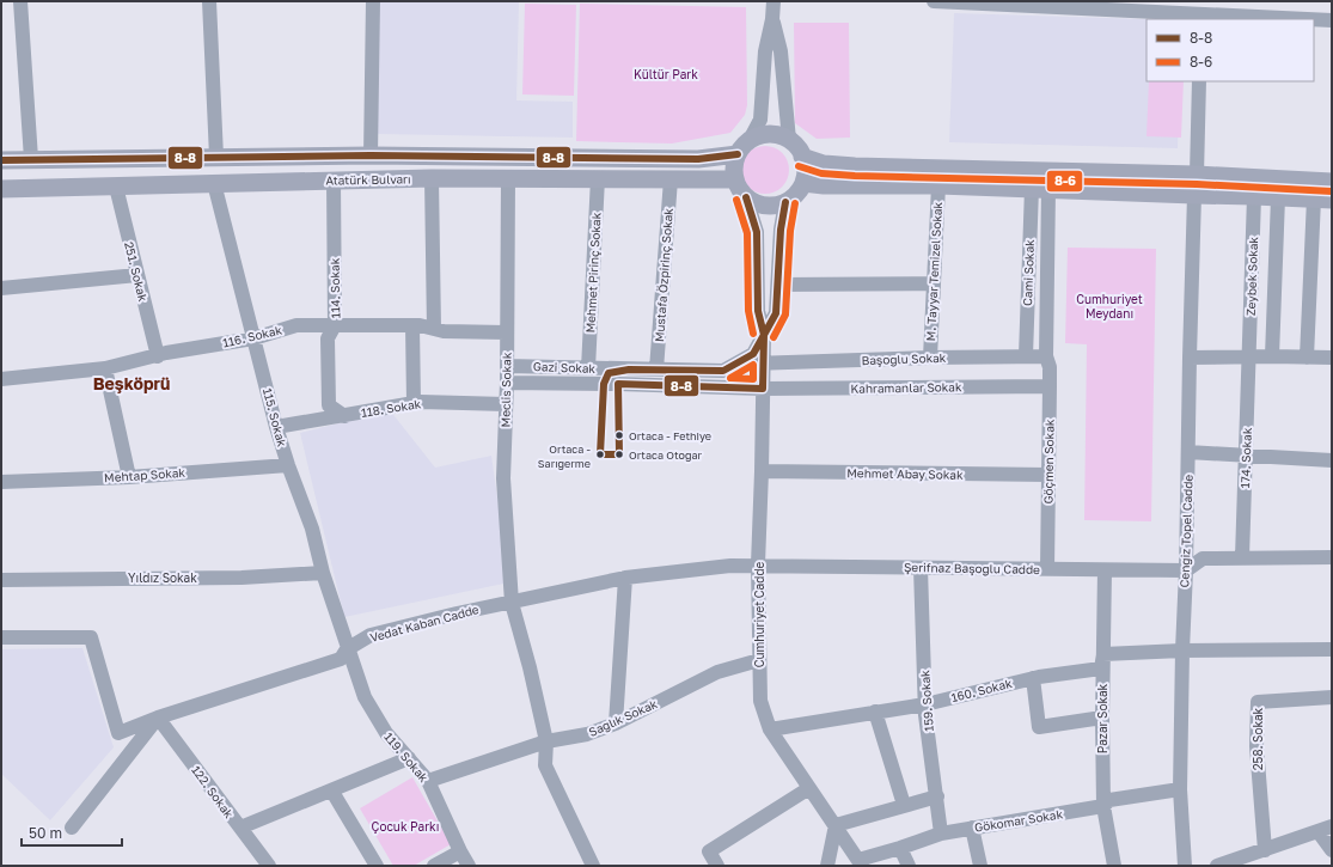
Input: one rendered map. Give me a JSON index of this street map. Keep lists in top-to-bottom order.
{
  "streets": {
    "main road": ["Atatürk Bulvarı"],
    "street": [
      "251. Sokak",
      "M. Tayyar Temizel Sokak",
      "Mehmet Pirinç Sokak",
      "Cami Sokak",
      "Mustafa Özpirinç Sokak",
      "Zeybek Sokak",
      "114. Sokak",
      "116. Sokak",
      "Başoğlu Sokak",
      "Gazi Sokak",
      "Kahramanlar Sokak",
      "Meclis Sokak",
      "118. Sokak",
      "115. Sokak",
      "174. Sokak",
      "Göçmen Sokak",
      "Mehmet Abay Sokak",
      "Mehtap Sokak",
      "Cengiz Topel Cadde",
      "Şerifnaz Başoğlu Cadde",
      "Yıldız Sokak",
      "Cumhuriyet Cadde",
      "Vedat Kaban Cadde",
      "160. Sokak",
      "159. Sokak",
      "Sağlık Sokak",
      "Pazar Sokak",
      "258. Sokak",
      "119. Sokak",
      "122. Sokak",
      "Gökomar Sokak"
    ]
  },
  "crossings": [
    ["Atatürk Bulvarı", "251. Sokak"],
    ["Atatürk Bulvarı", "Mehmet Pirinç Sokak"],
    ["Atatürk Bulvarı", "Mustafa Özpirinç Sokak"],
    ["Atatürk Bulvarı", "114. Sokak"],
    ["Atatürk Bulvarı", "Meclis Sokak"],
    ["Atatürk Bulvarı", "115. Sokak"],
    ["Atatürk Bulvarı", "Cumhuriyet Cadde"],
    ["251. Sokak", "116. Sokak"],
    ["M. Tayyar Temizel Sokak", "Başoğlu Sokak"],
    ["Mehmet Pirinç Sokak", "Gazi Sokak"],
    ["Cami Sokak", "Başoğlu Sokak"],
    ["Cami Sokak", "Göçmen Sokak"],
    ["Mustafa Özpirinç Sokak", "Gazi Sokak"],
    ["Zeybek Sokak", "174. Sokak"],
    ["114. Sokak", "116. Sokak"],
    ["114. Sokak", "118. Sokak"],
    ["116. Sokak", "Meclis Sokak"],
    ["116. Sokak", "115. Sokak"],
    ["Başoğlu Sokak", "Gazi Sokak"],
    ["Başoğlu Sokak", "Göçmen Sokak"],
    ["Başoğlu Sokak", "Cumhuriyet Cadde"],
    ["Gazi Sokak", "Kahramanlar Sokak"],
    ["Gazi Sokak", "Meclis Sokak"],
    ["Gazi Sokak", "Cumhuriyet Cadde"],
    ["Kahramanlar Sokak", "Göçmen Sokak"],
    ["Kahramanlar Sokak", "Cumhuriyet Cadde"],
    ["Meclis Sokak", "118. Sokak"],
    ["Meclis Sokak", "Vedat Kaban Cadde"],
    ["Meclis Sokak", "Sağlık Sokak"],
    ["118. Sokak", "115. Sokak"],
    ["115. Sokak", "Mehtap Sokak"],
    ["115. Sokak", "Yıldız Sokak"],
    ["115. Sokak", "Vedat Kaban Cadde"],
    ["115. Sokak", "119. Sokak"],
    ["Göçmen Sokak", "Mehmet Abay Sokak"],
    ["Göçmen Sokak", "Şerifnaz Başoğlu Cadde"],
    ["Mehmet Abay Sokak", "Cumhuriyet Cadde"],
    ["Cengiz Topel Cadde", "Şerifnaz Başoğlu Cadde"],
    ["Cengiz Topel Cadde", "Gökomar Sokak"],
    ["Şerifnaz Başoğlu Cadde", "Cumhuriyet Cadde"],
    ["Şerifnaz Başoğlu Cadde", "Vedat Kaban Cadde"],
    ["Şerifnaz Başoğlu Cadde", "159. Sokak"],
    ["Şerifnaz Başoğlu Cadde", "Pazar Sokak"],
    ["Cumhuriyet Cadde", "Vedat Kaban Cadde"],
    ["Cumhuriyet Cadde", "160. Sokak"],
    ["Cumhuriyet Cadde", "Sağlık Sokak"],
    ["Cumhuriyet Cadde", "Gökomar Sokak"],
    ["Vedat Kaban Cadde", "119. Sokak"],
    ["Vedat Kaban Cadde", "122. Sokak"],
    ["160. Sokak", "159. Sokak"],
    ["160. Sokak", "Pazar Sokak"],
    ["159. Sokak", "Gökomar Sokak"],
    ["Sağlık Sokak", "119. Sokak"],
    ["Pazar Sokak", "Gökomar Sokak"]
  ],
  "districts": ["Beşköprü"],
  "parks": ["Kültür Park", "Cumhuriyet Meydanı", "Çocuk Parkı"],
  "places": ["Ortaca - Fethiye", "Ortaca - Sarıgerme", "Ortaca Otogar"],
  "lines": ["transit line 8-8", "transit line 8-6"],
  "legend": ["8-8", "8-6"],
  "scale_bar": "50 m"
}
